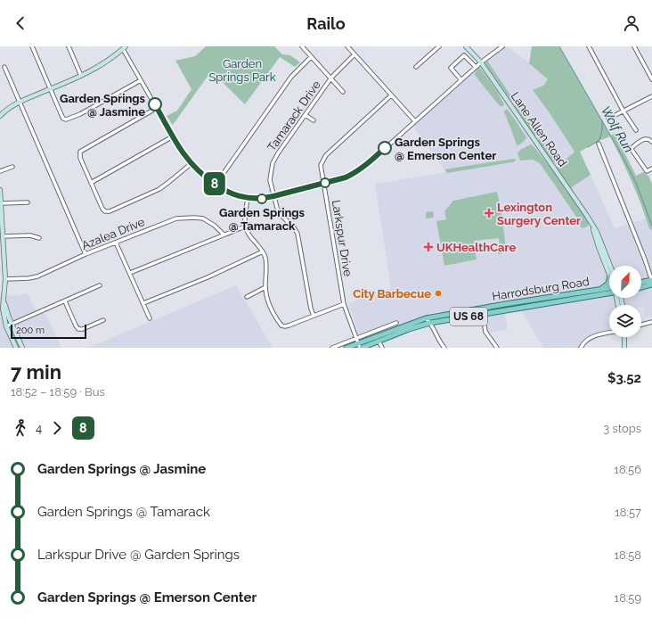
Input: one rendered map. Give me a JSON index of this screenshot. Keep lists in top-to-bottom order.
{
  "streets": {
    "main road": ["Lane Allen Road", "Harrodsburg Road", "US 68"],
    "street": ["Tamarack Drive", "Azalea Drive", "Larkspur Drive"]
  },
  "crossings": [
    ["Larkspur Drive", "Harrodsburg Road"]
  ],
  "water": ["Wolf Run"],
  "parks": ["Garden Springs Park"],
  "places": {
    "other": [
      "Garden Springs @ Jasmine",
      "Garden Springs @ Emerson Center",
      "Garden Springs @ Tamarack",
      "City Barbecue"
    ],
    "health": ["Lexington Surgery Center", "UKHealthCare"]
  },
  "lines": ["bus line 8"],
  "scale_bar": "200 m",
  "north": "top right",
  "page": {
    "header": "Railo",
    "on_map": "8",
    "scale": "200 m",
    "heading": ["7 min", "18:52 – 18:59 · Bus", "$3.52"],
    "legs": ["4", "8", "3 stops"],
    "list": [
      {
        "name": "Garden Springs @ Jasmine",
        "value": "18:56"
      },
      {
        "name": "Garden Springs @ Tamarack",
        "value": "18:57"
      },
      {
        "name": "Larkspur Drive @ Garden Springs",
        "value": "18:58"
      },
      {
        "name": "Garden Springs @ Emerson Center",
        "value": "18:59"
      }
    ]
  }
}
